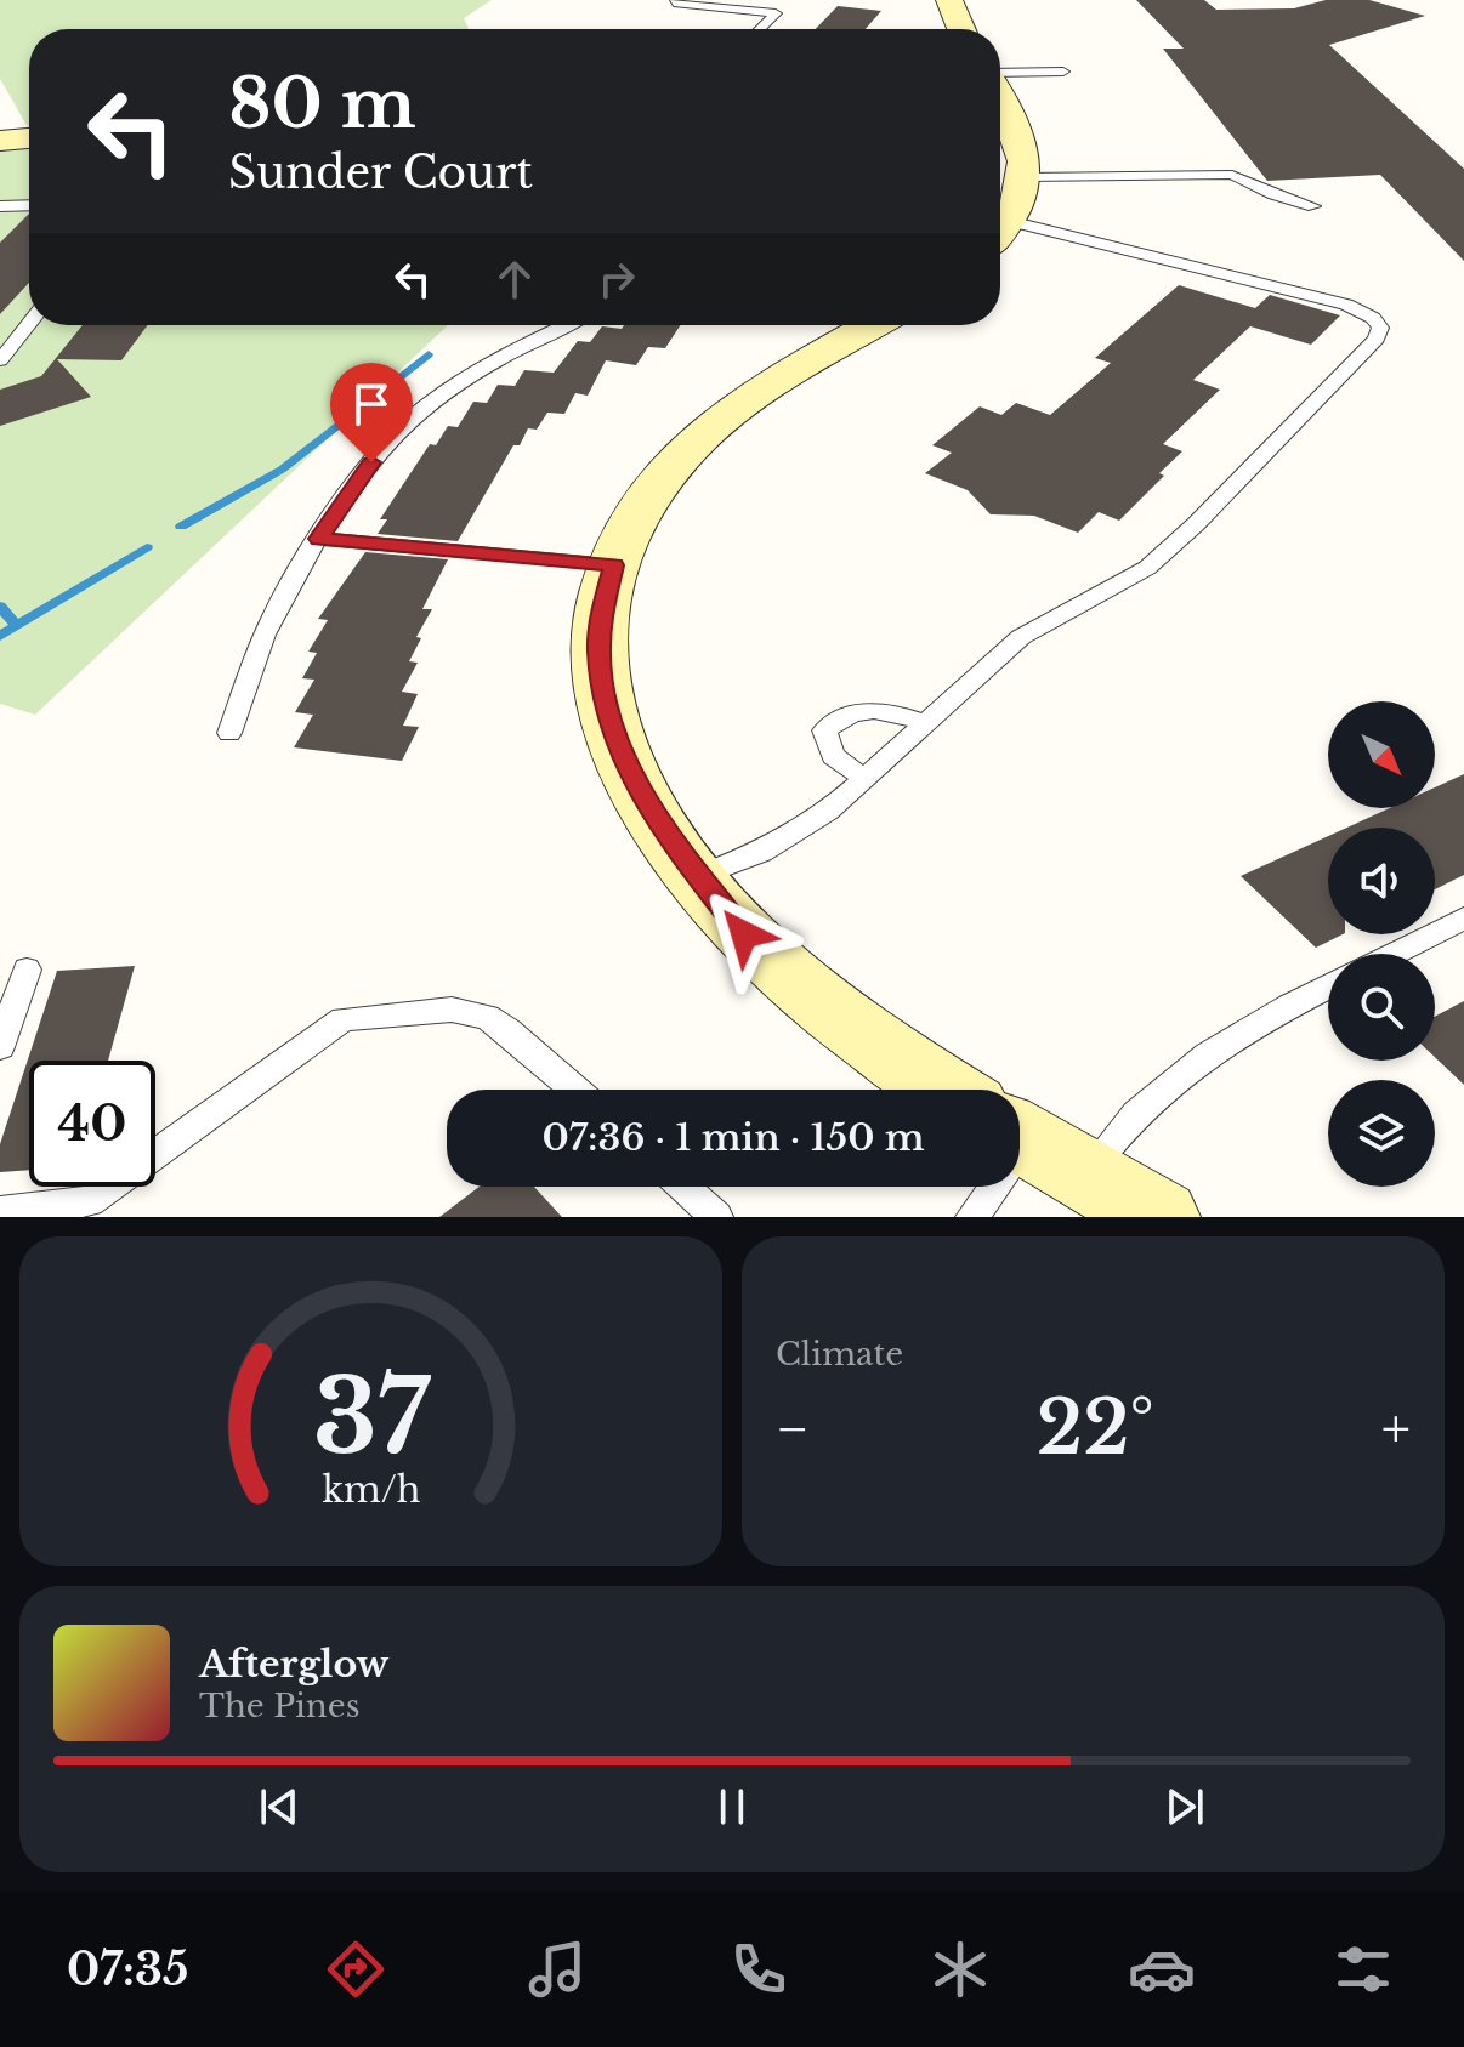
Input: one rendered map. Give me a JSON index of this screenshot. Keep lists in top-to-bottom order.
{
  "north": "bottom right",
  "page": {
    "turn": ["80 m", "Sunder Court"],
    "limit": "40",
    "trip": "07:36 · 1 min · 150 m",
    "tile": "Climate",
    "heat": ["−", "22°", "+"],
    "song": ["Afterglow", "The Pines"],
    "tabs": "07:35",
    "gauge": ["37", "km/h"]
  }
}
